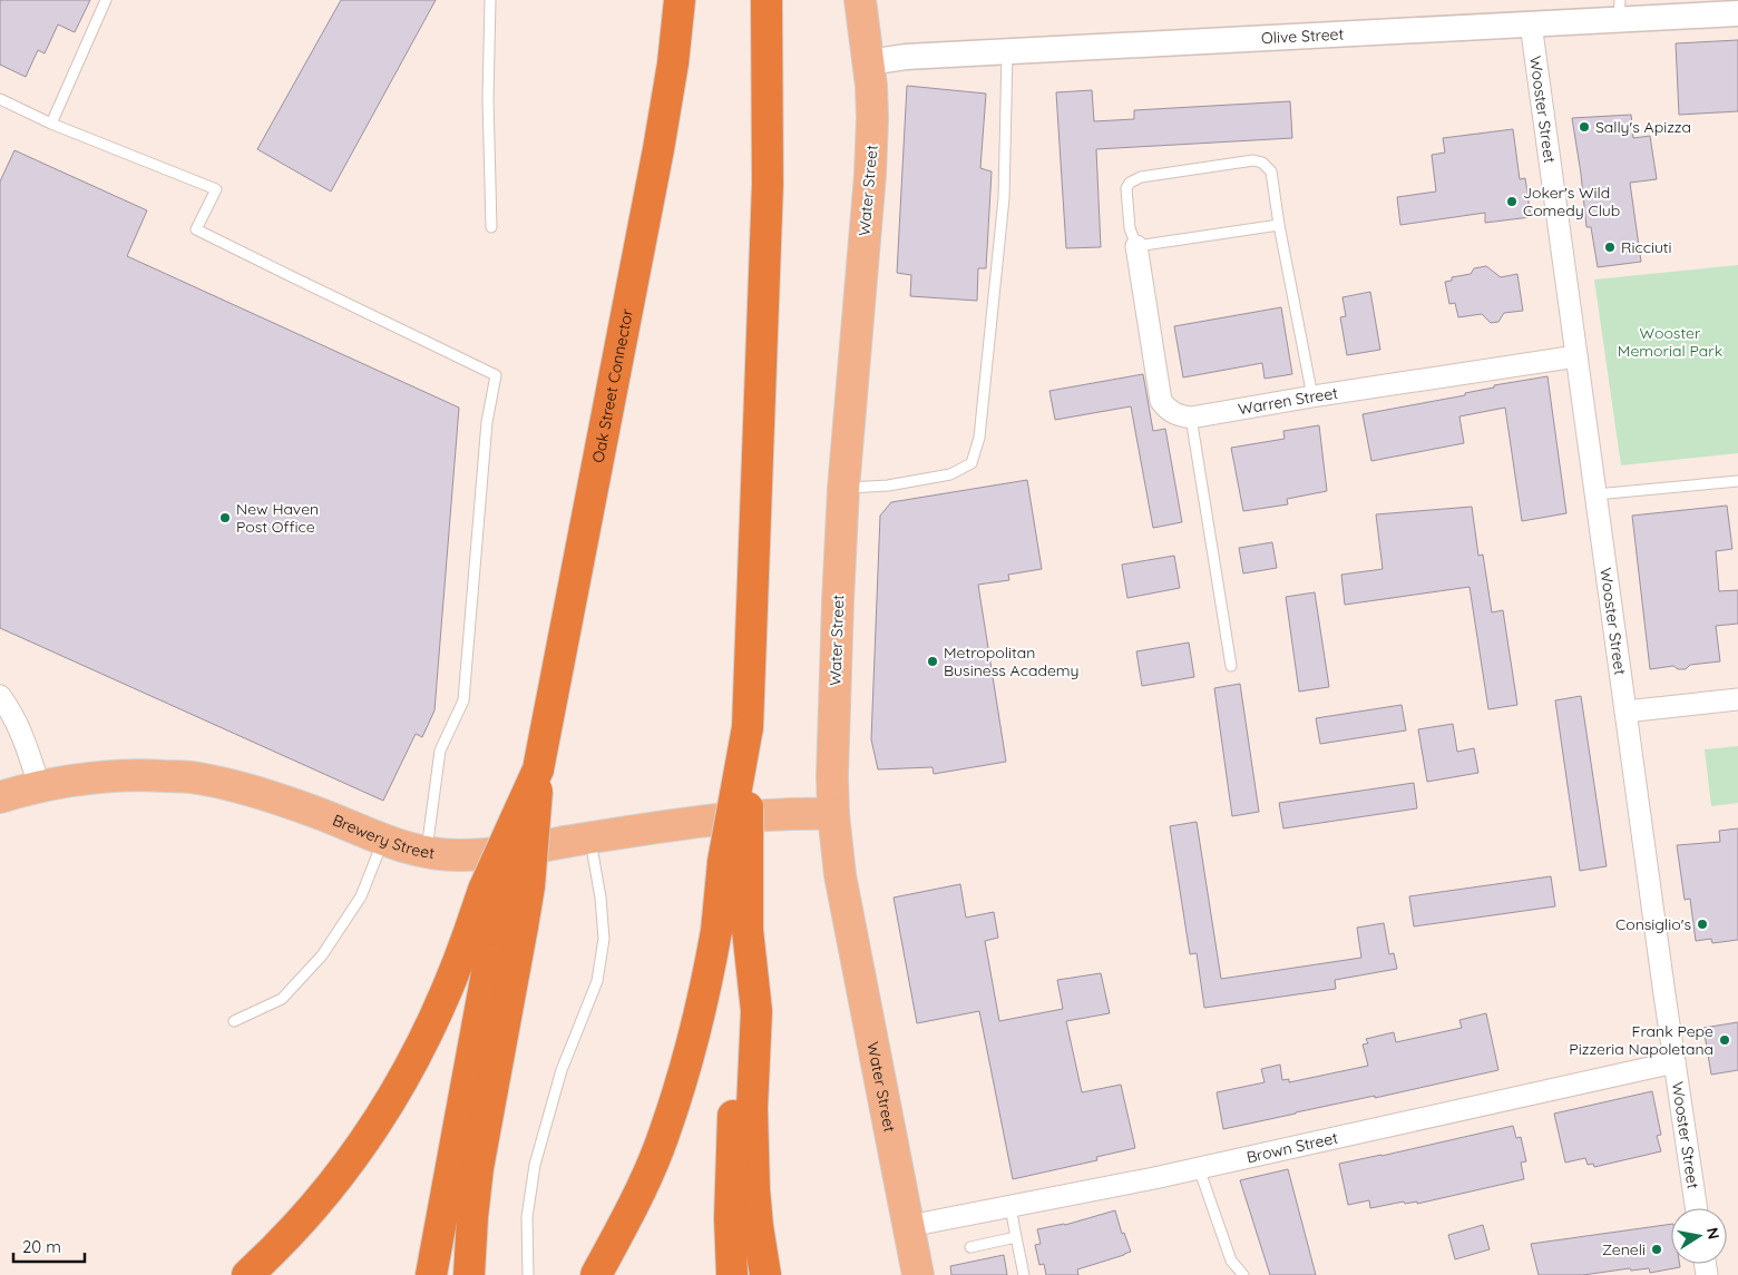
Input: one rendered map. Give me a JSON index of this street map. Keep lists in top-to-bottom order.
{
  "streets": {
    "highway": ["Oak Street Connector"],
    "main road": ["Water Street", "Brewery Street"],
    "street": [
      "Olive Street",
      "Wooster Street",
      "Warren Street",
      "Brown Street"
    ]
  },
  "crossings": [
    ["Olive Street", "Wooster Street"],
    ["Olive Street", "Water Street"],
    ["Wooster Street", "Warren Street"],
    ["Wooster Street", "Brown Street"],
    ["Water Street", "Brewery Street"],
    ["Water Street", "Brown Street"]
  ],
  "parks": ["Wooster Memorial Park"],
  "places": [
    "Sally's Apizza",
    "Joker's Wild Comedy Club",
    "Ricciuti",
    "New Haven Post Office",
    "Metropolitan Business Academy",
    "Consiglio's",
    "Frank Pepe Pizzeria Napoletana",
    "Zeneli"
  ],
  "scale_bar": "20 m",
  "north": "right"
}
